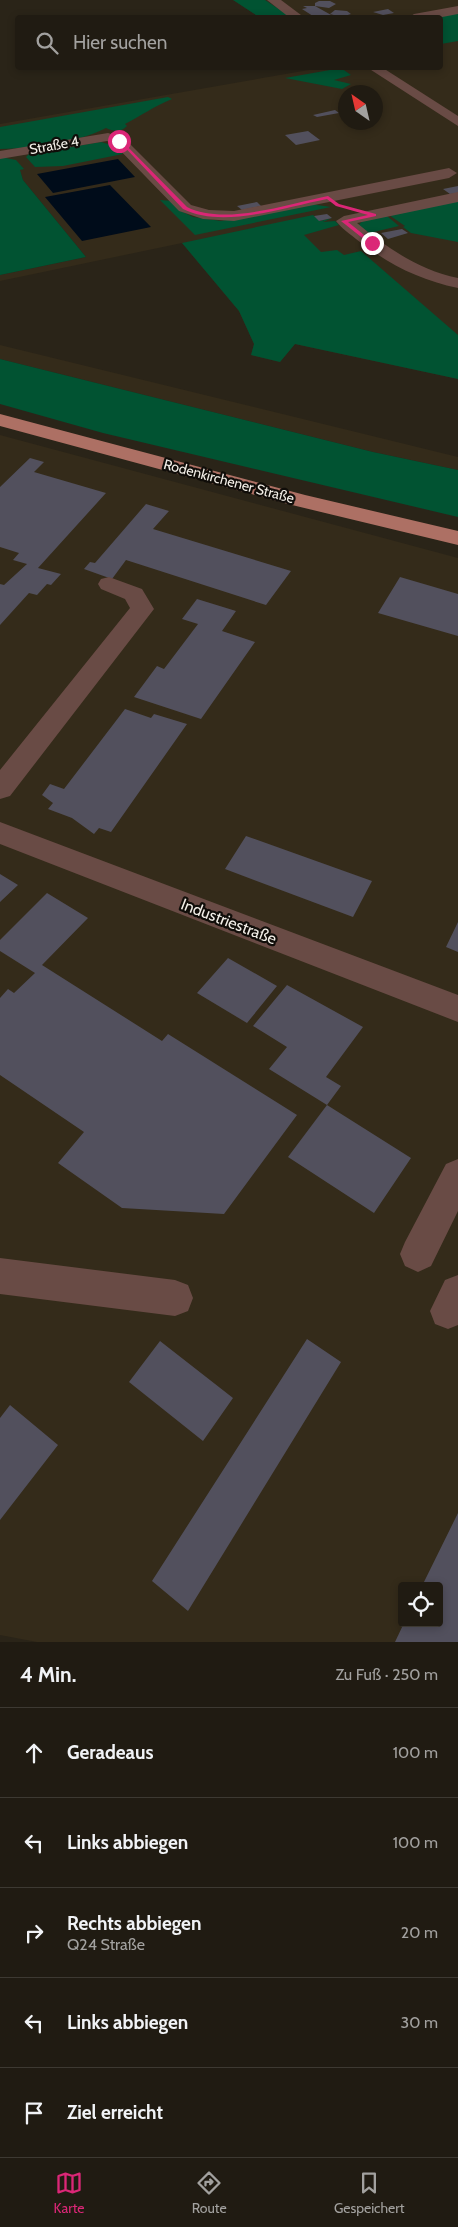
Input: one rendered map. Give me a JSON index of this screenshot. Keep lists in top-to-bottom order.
{
  "streets": {
    "main road": ["Rodenkirchener Straße"],
    "street": ["Straße 4", "Industriestraße"]
  },
  "north": "top left",
  "page": {
    "search": "Hier suchen",
    "heading": ["4 Min.", "Zu Fuß · 250 m"],
    "list": [
      ["Geradeaus", "100 m"],
      ["Links abbiegen", "100 m"],
      ["Rechts abbiegen", "Q24 Straße", "20 m"],
      ["Links abbiegen", "30 m"],
      "Ziel erreicht"
    ],
    "nav": ["Karte", "Route", "Gespeichert"]
  }
}
